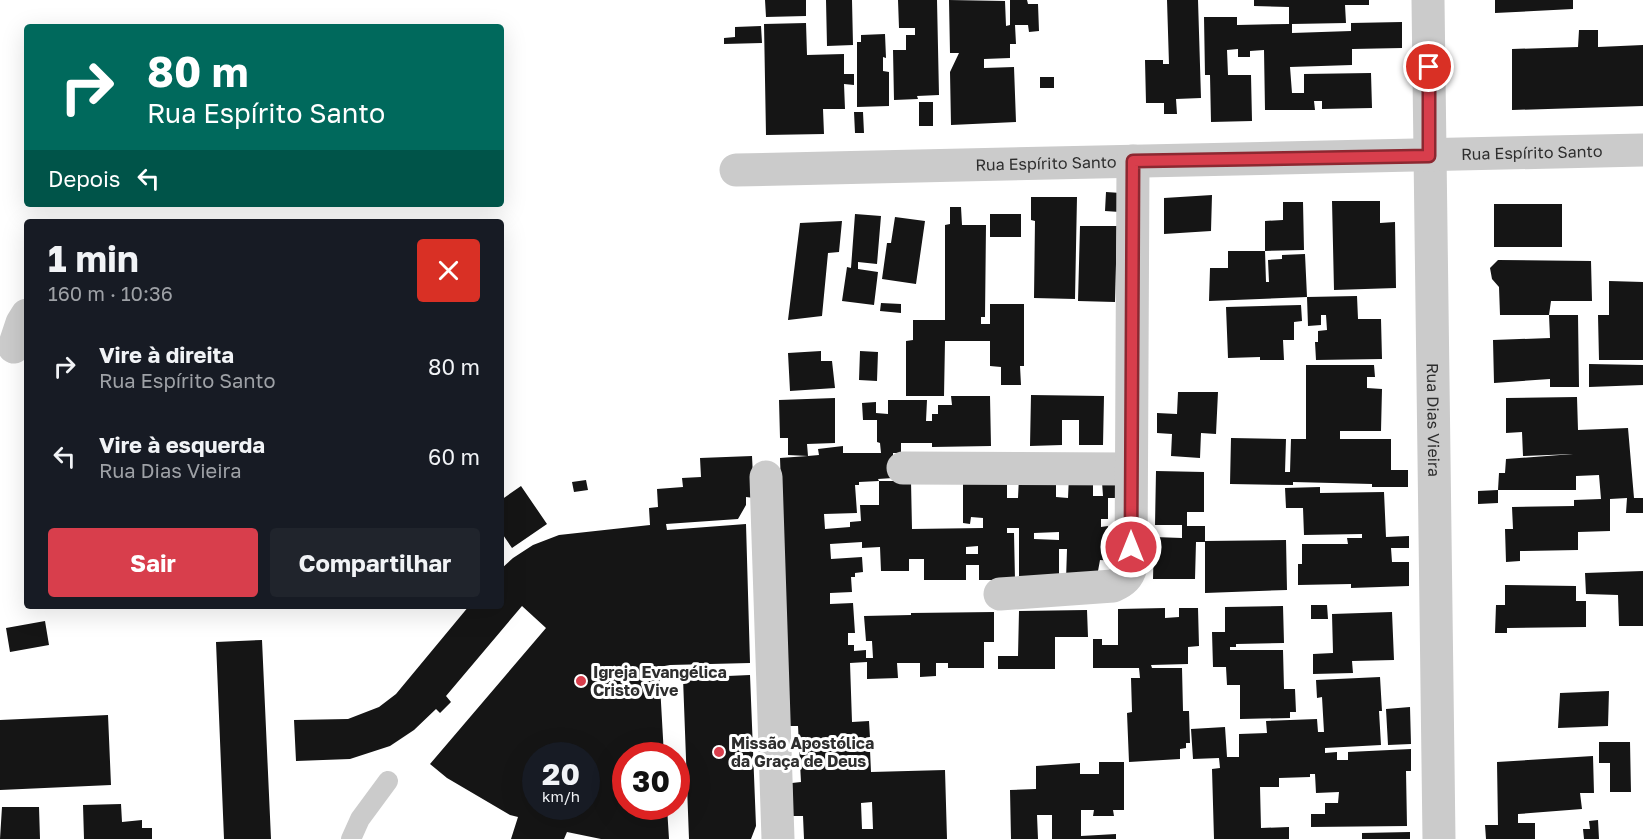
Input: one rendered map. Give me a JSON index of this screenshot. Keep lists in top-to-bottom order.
{
  "streets": {
    "street": ["Rua Espírito Santo", "Rua Dias Vieira"]
  },
  "crossings": [
    ["Rua Espírito Santo", "Rua Dias Vieira"]
  ],
  "places": ["Igreja Evangélica Cristo Vive", "Missão Apostólica da Graça de Deus"],
  "page": {
    "turn": ["80 m", "Rua Espírito Santo"],
    "then": "Depois",
    "heading": ["1 min", "160 m · 10:36"],
    "list": [
      {
        "name": "Vire à direita",
        "note": "Rua Espírito Santo",
        "value": "80 m"
      },
      {
        "name": "Vire à esquerda",
        "note": "Rua Dias Vieira",
        "value": "60 m"
      }
    ],
    "buttons": ["Sair", "Compartilhar"],
    "speed": "20 km/h",
    "limit": "30"
  }
}
